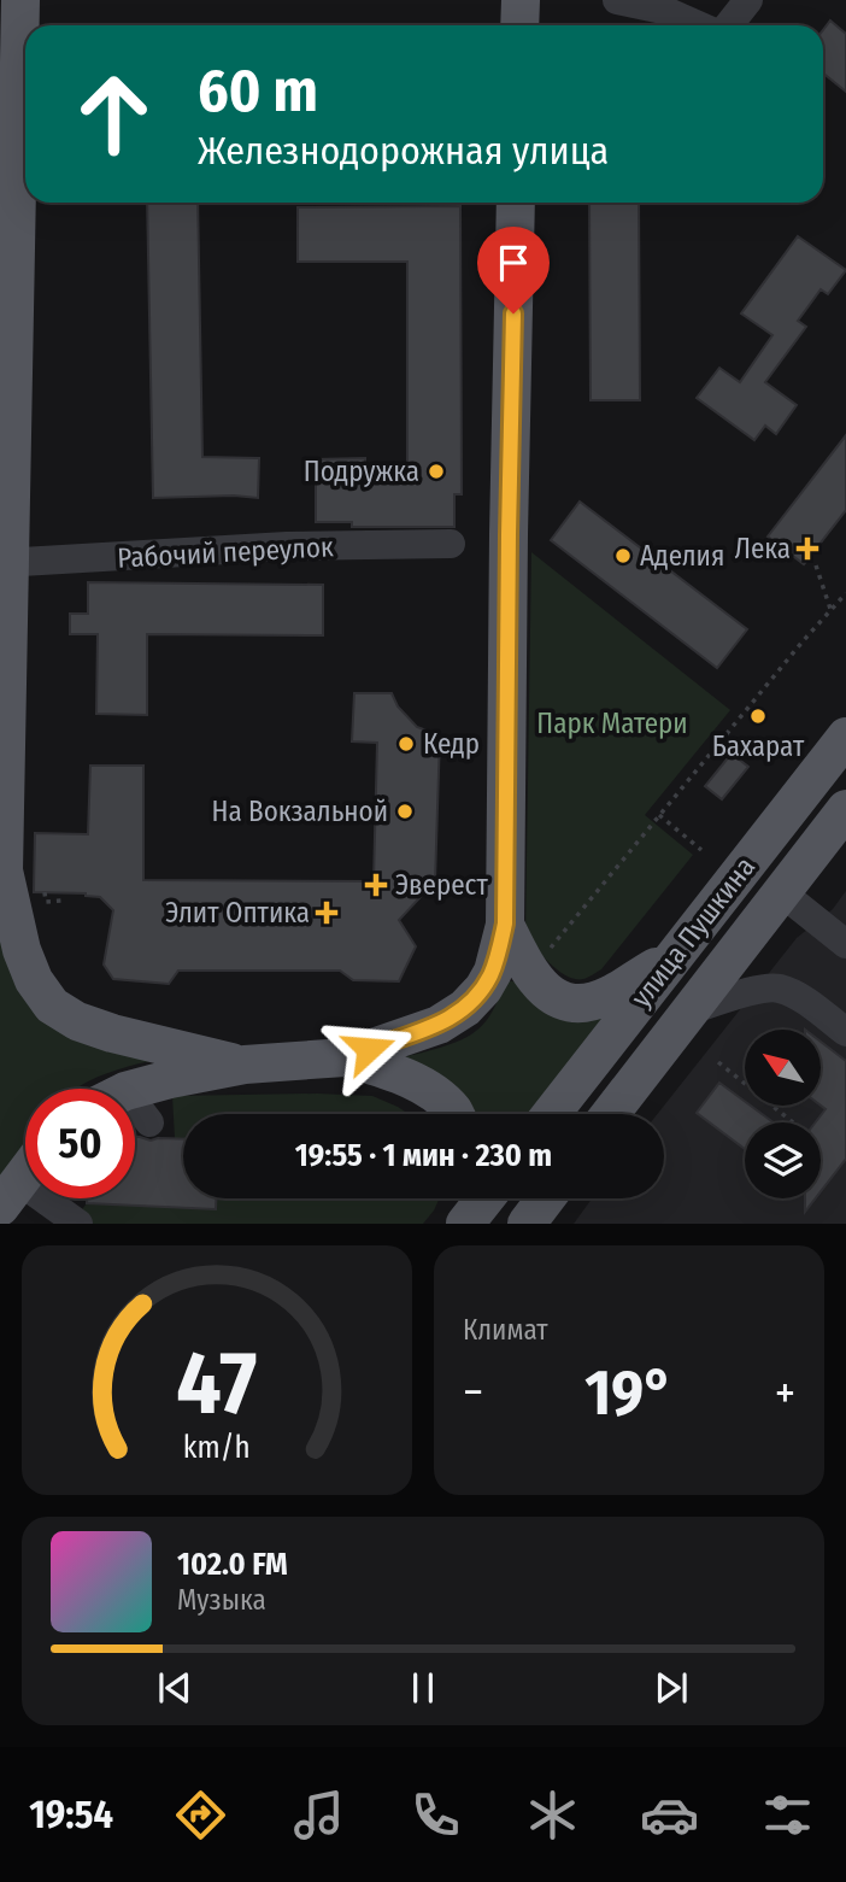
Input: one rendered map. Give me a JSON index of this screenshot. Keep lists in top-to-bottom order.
{
  "streets": {
    "main road": ["улица Пушкина"],
    "street": ["Рабочий переулок"]
  },
  "parks": ["Парк Матери"],
  "places": {
    "other": [
      "Подружка",
      "Аделия",
      "Бахарат",
      "Кедр",
      "На Вокзальной"
    ],
    "health": ["Лека", "Эверест", "Элит Оптика"]
  },
  "north": "top left",
  "page": {
    "turn": ["60 m", "Железнодорожная улица"],
    "limit": "50",
    "trip": "19:55 · 1 мин · 230 m",
    "tile": "Климат",
    "heat": ["−", "19°", "+"],
    "song": ["102.0 FM", "Музыка"],
    "tabs": "19:54",
    "gauge": ["47", "km/h"]
  }
}
